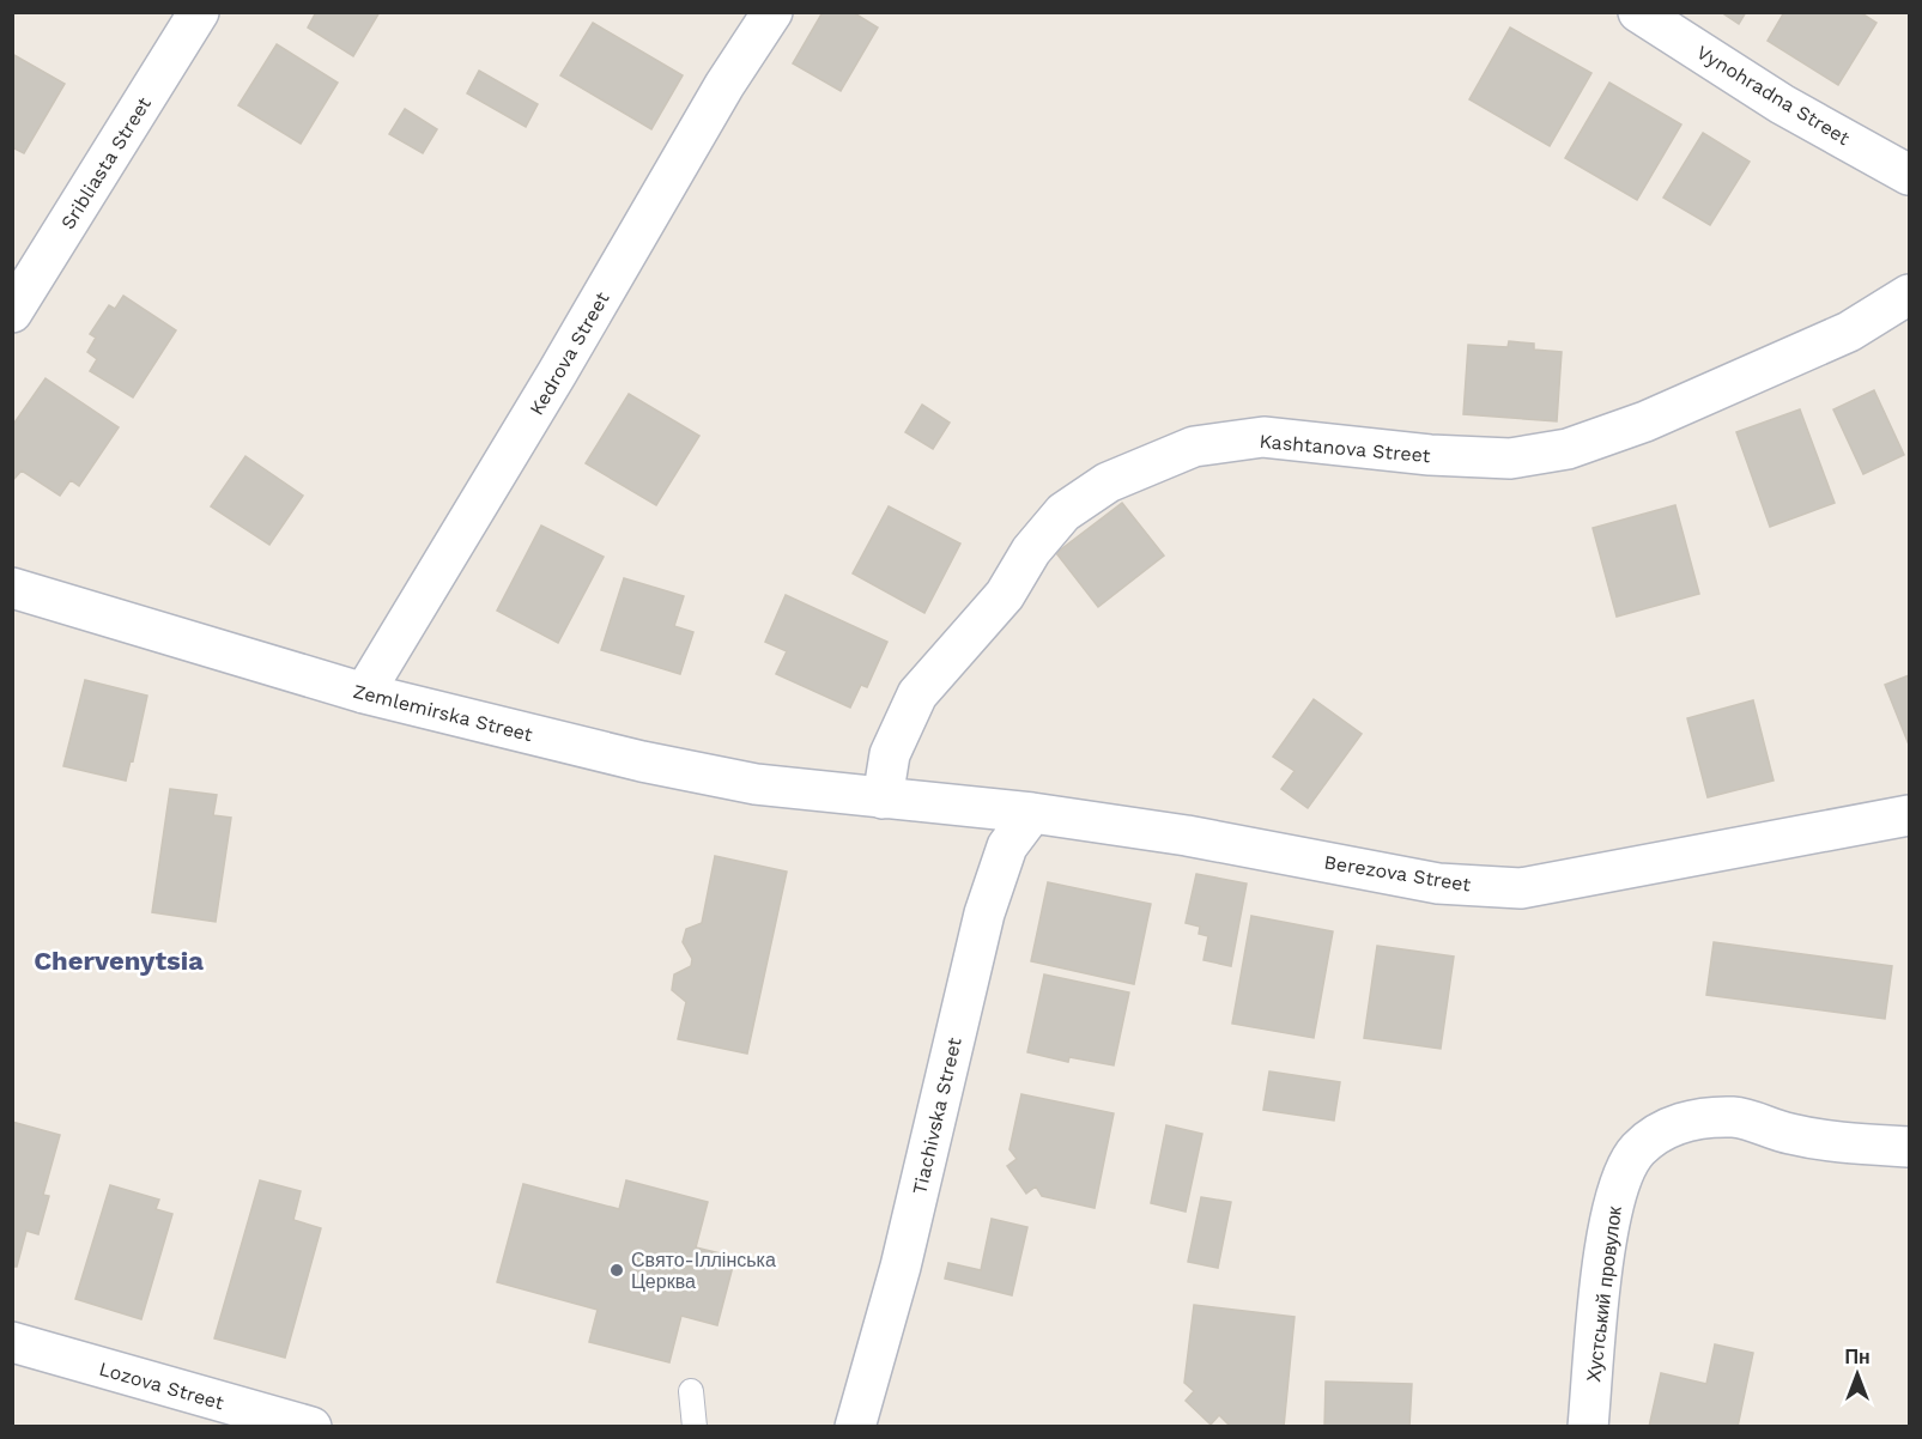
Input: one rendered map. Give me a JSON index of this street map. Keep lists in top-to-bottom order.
{
  "streets": {
    "street": [
      "Vynohradna Street",
      "Sribliasta Street",
      "Kedrova Street",
      "Kashtanova Street",
      "Zemlemirska Street",
      "Berezova Street",
      "Tiachivska Street",
      "Хустський провулок",
      "Lozova Street"
    ]
  },
  "crossings": [
    ["Kedrova Street", "Zemlemirska Street"],
    ["Kashtanova Street", "Zemlemirska Street"],
    ["Kashtanova Street", "Berezova Street"],
    ["Zemlemirska Street", "Berezova Street"],
    ["Berezova Street", "Tiachivska Street"]
  ],
  "districts": ["Chervenytsia"],
  "places": ["Свято-Іллінська Церква"],
  "north": "top"
}
